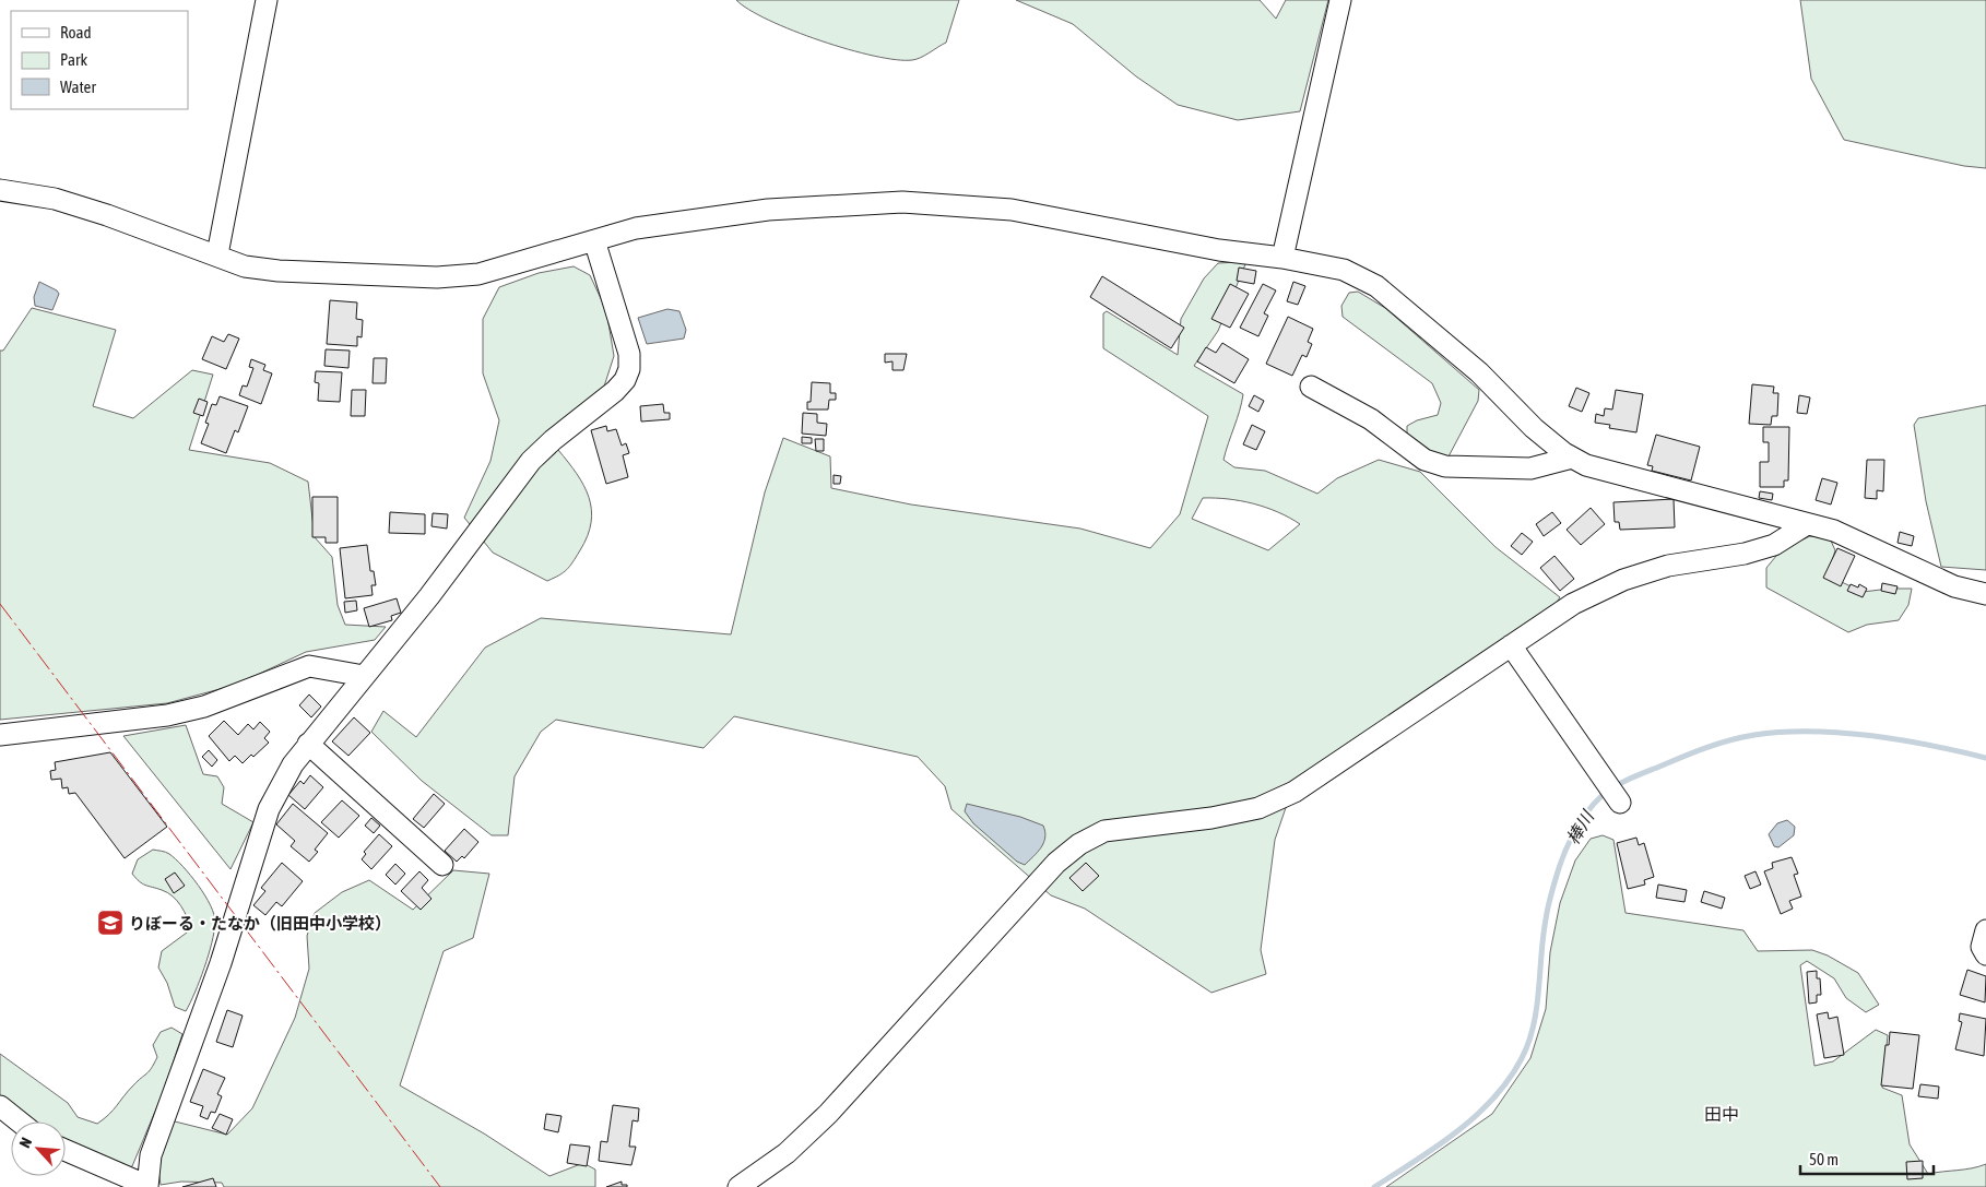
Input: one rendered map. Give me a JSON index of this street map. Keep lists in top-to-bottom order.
{
  "districts": ["田中"],
  "water": ["棒川"],
  "places": {
    "school or university": ["りぼーる・たなか（旧田中小学校）"]
  },
  "legend": ["Road", "Park", "Water"],
  "scale_bar": "50 m",
  "north": "top left"
}
